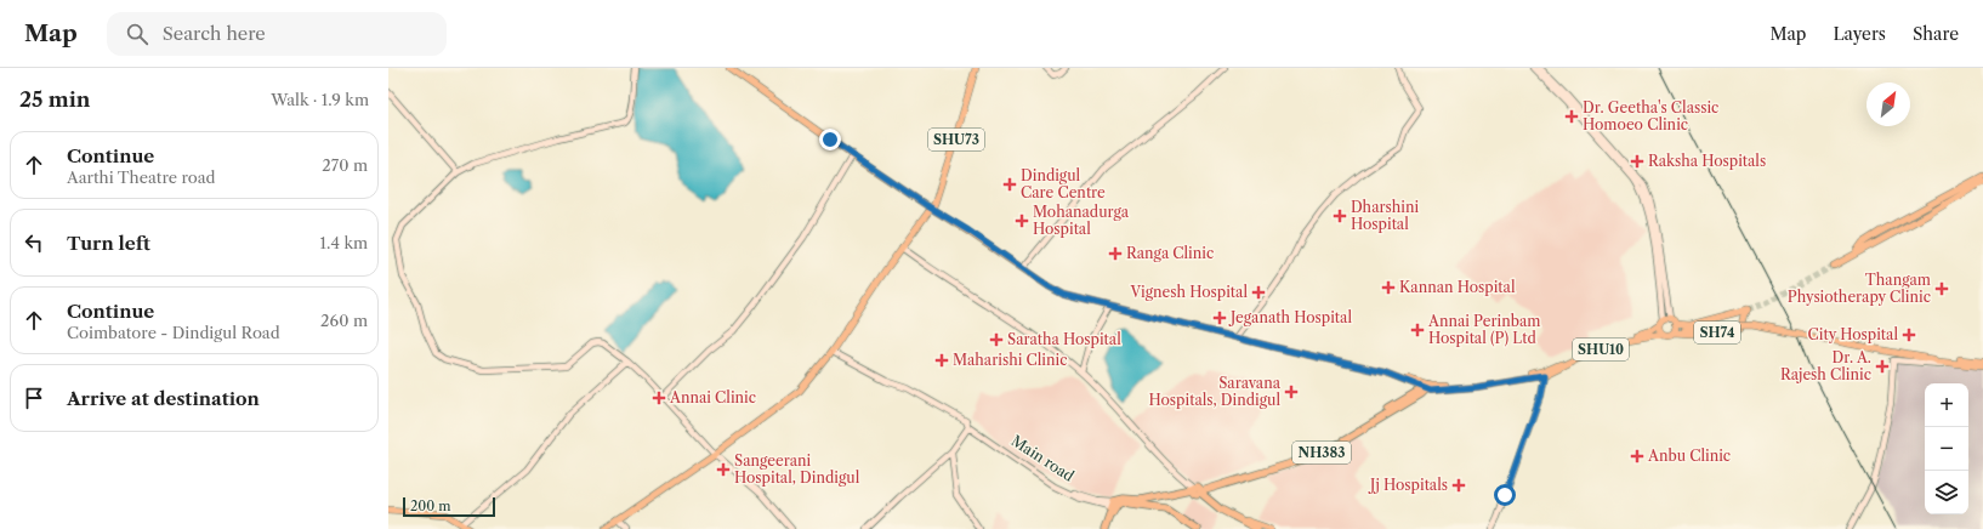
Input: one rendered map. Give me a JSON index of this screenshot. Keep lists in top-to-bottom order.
{
  "streets": {
    "highway": ["NH383"],
    "main road": ["SHU73", "SH74", "SHU10"],
    "street": ["Main road"]
  },
  "crossings": [
    ["SHU73", "SHU10"],
    ["SHU73", "Main road"],
    ["SH74", "SHU10"],
    ["SHU10", "NH383"]
  ],
  "places": {
    "health": [
      "Dr. Geetha's Classic Homoeo Clinic",
      "Raksha Hospitals",
      "Dindigul Care Centre",
      "Dharshini Hospital",
      "Mohanadurga Hospital",
      "Ranga Clinic",
      "Kannan Hospital",
      "Thangam Physiotherapy Clinic",
      "Vignesh Hospital",
      "Jeganath Hospital",
      "Annai Perinbam Hospital (P) Ltd",
      "City Hospital",
      "Saratha Hospital",
      "Maharishi Clinic",
      "Dr. A. Rajesh Clinic",
      "Saravana Hospitals, Dindigul",
      "Annai Clinic",
      "Anbu Clinic",
      "Sangeerani Hospital, Dindigul",
      "Jj Hospitals"
    ]
  },
  "scale_bar": "200 m",
  "north": "top right",
  "page": {
    "header": "Map",
    "search": "Search here",
    "nav": ["Map", "Layers", "Share"],
    "heading": ["25 min", "Walk · 1.9 km"],
    "list": [
      ["Continue", "Aarthi Theatre road", "270 m"],
      ["Turn left", "1.4 km"],
      ["Continue", "Coimbatore - Dindigul Road", "260 m"],
      "Arrive at destination"
    ],
    "map_buttons": ["+", "−"],
    "scale": "200 m"
  }
}
